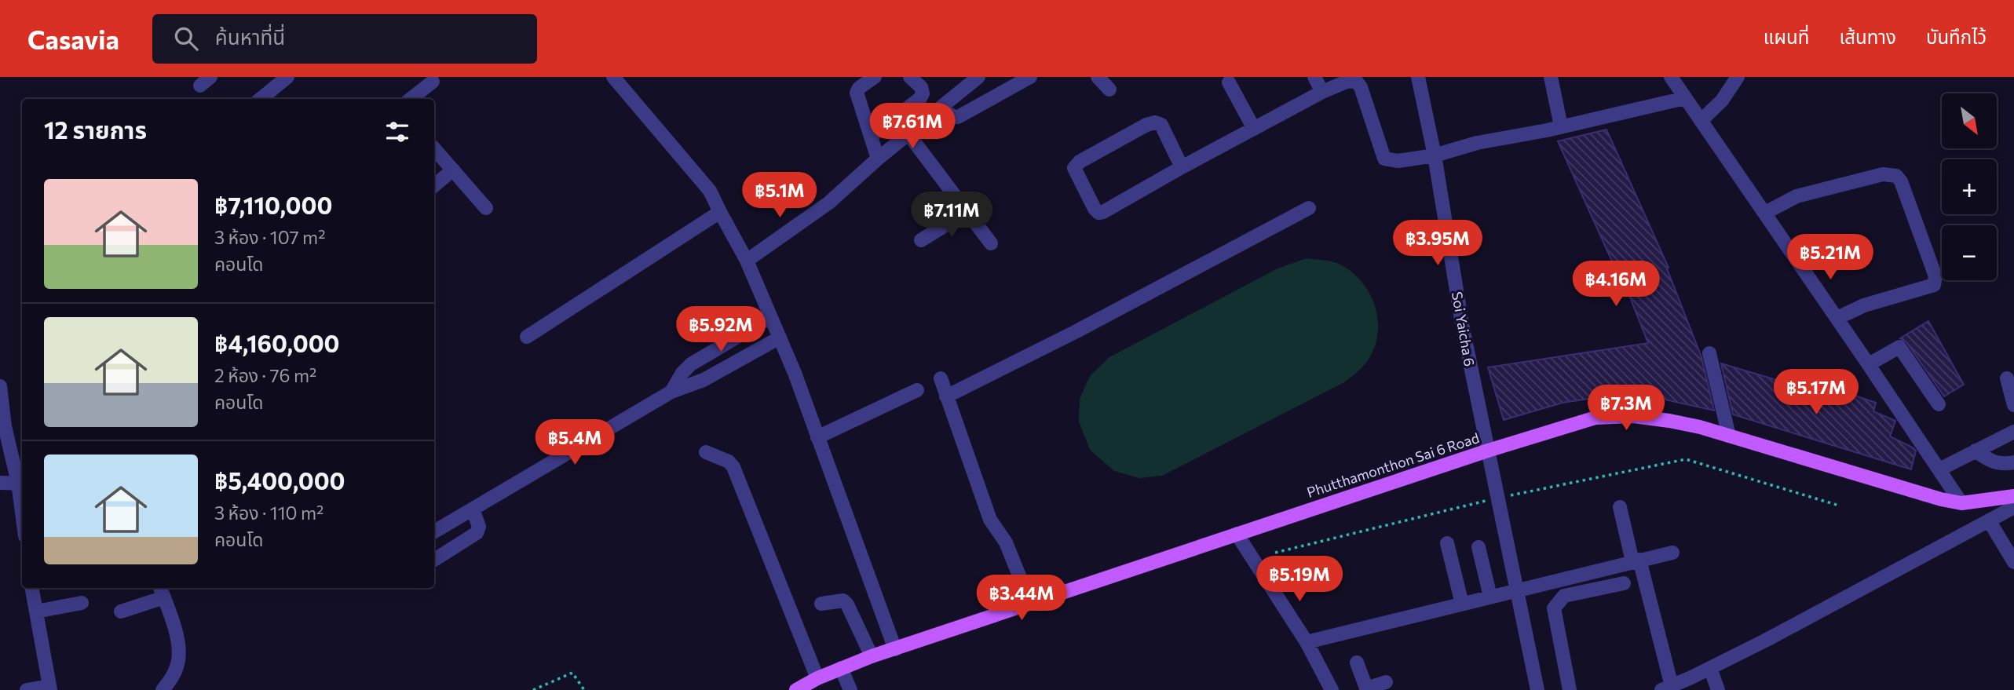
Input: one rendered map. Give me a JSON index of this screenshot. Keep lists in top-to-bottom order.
{
  "streets": {
    "main road": ["Phutthamonthon Sai 6 Road"],
    "street": ["Soi Yaicha 6"]
  },
  "crossings": [
    ["Soi Yaicha 6", "Phutthamonthon Sai 6 Road"]
  ],
  "north": "bottom right",
  "page": {
    "header": "Casavia",
    "search": "ค้นหาที่นี่",
    "nav": ["แผนที่", "เส้นทาง", "บันทึกไว้"],
    "map_buttons": ["+", "−"],
    "heading": "12 รายการ",
    "price": [
      "฿7.61M",
      "฿5.1M",
      "฿7.11M",
      "฿3.95M",
      "฿5.21M",
      "฿4.16M",
      "฿5.92M",
      "฿5.17M",
      "฿7.3M",
      "฿5.4M",
      "฿5.19M",
      "฿3.44M"
    ],
    "list": [
      {
        "name": "฿7,110,000",
        "note": "3 ห้อง · 107 m² · คอนโด"
      },
      {
        "name": "฿4,160,000",
        "note": "2 ห้อง · 76 m² · คอนโด"
      },
      {
        "name": "฿5,400,000",
        "note": "3 ห้อง · 110 m² · คอนโด"
      }
    ]
  }
}
